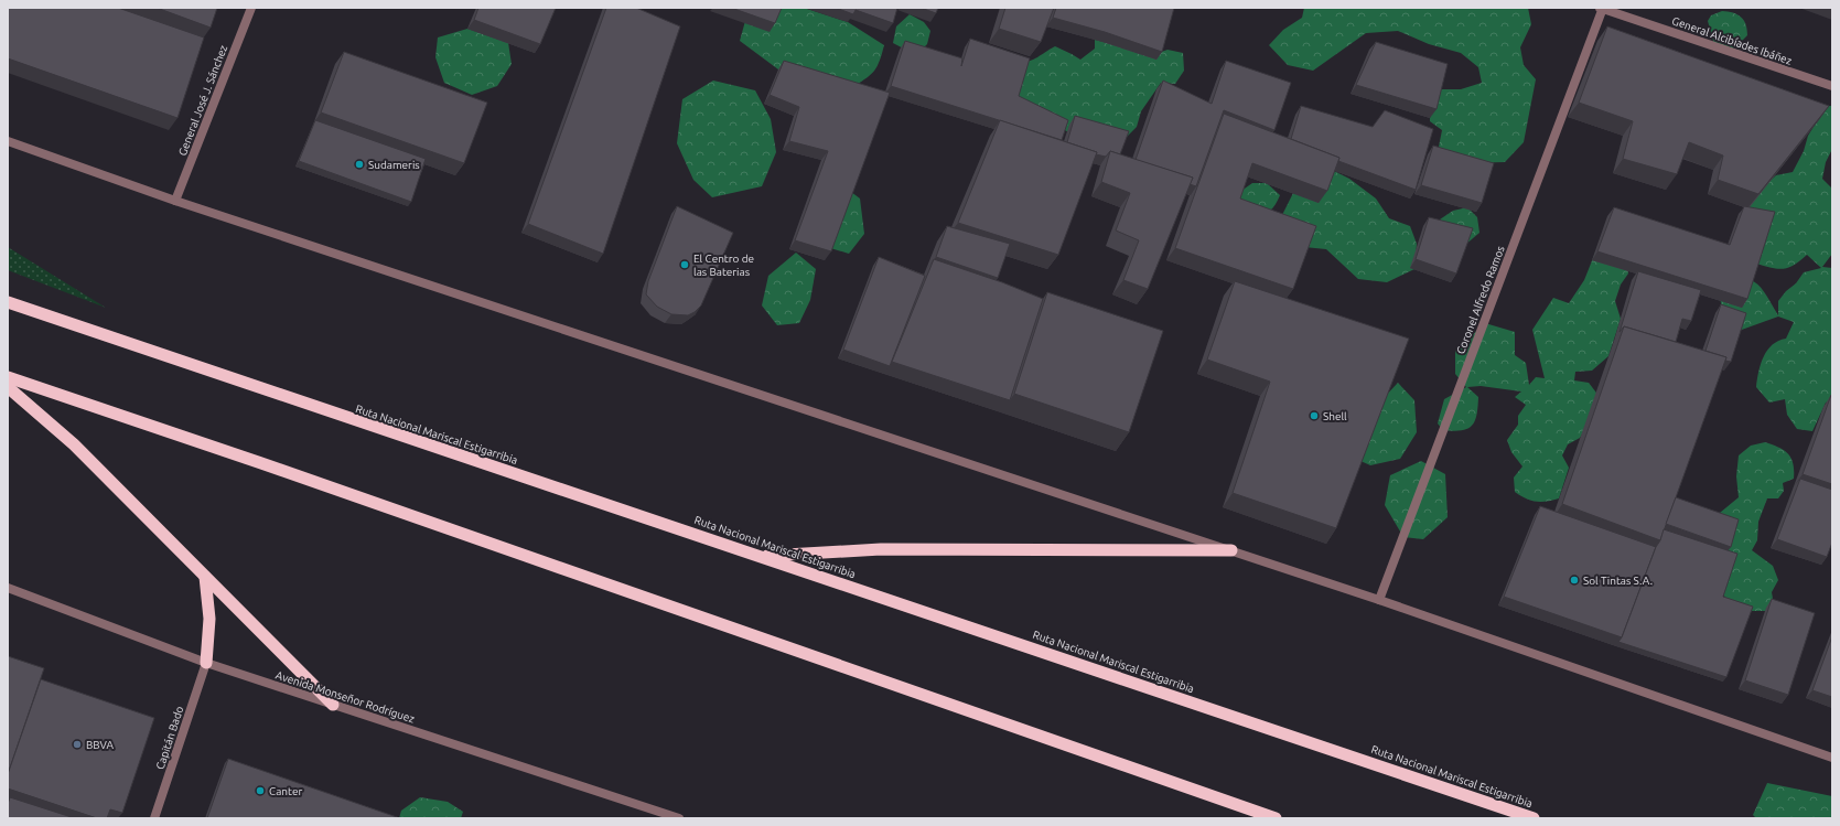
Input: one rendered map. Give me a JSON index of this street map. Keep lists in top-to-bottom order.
{
  "streets": {
    "highway": ["Ruta Nacional Mariscal Estigarribia"],
    "street": [
      "General Alcibíades Ibáñez",
      "General José J. Sánchez",
      "Coronel Alfredo Ramos",
      "Avenida Monseñor Rodríguez",
      "Capitán Bado"
    ]
  },
  "crossings": [
    ["General Alcibíades Ibáñez", "Coronel Alfredo Ramos"],
    ["Avenida Monseñor Rodríguez", "Capitán Bado"]
  ],
  "places": [
    "Sudameris",
    "El Centro de las Baterias",
    "Shell",
    "Sol Tintas S.A.",
    "BBVA",
    "Canter"
  ]
}
